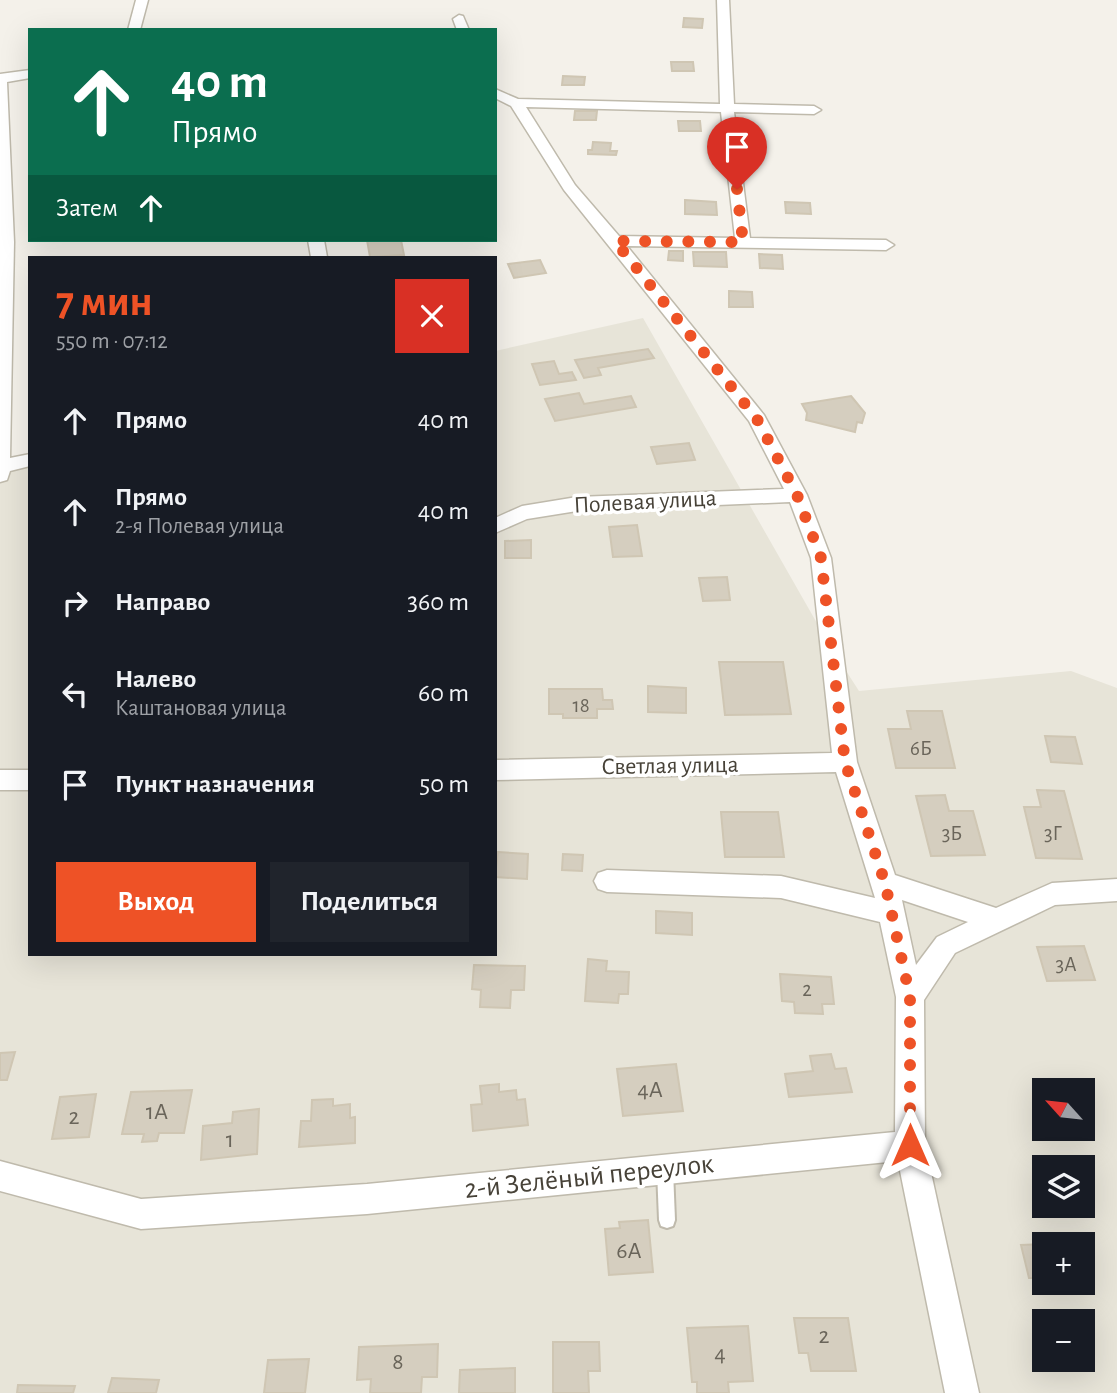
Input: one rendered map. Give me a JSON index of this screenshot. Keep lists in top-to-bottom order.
{
  "streets": {
    "street": ["Полевая улица", "Светлая улица", "2-й Зелёный переулок"]
  },
  "house_numbers": [
    "18",
    "6Б",
    "3Б",
    "3Г",
    "3А",
    "2",
    "4А",
    "1А",
    "2",
    "1",
    "6А",
    "2",
    "4",
    "8"
  ],
  "north": "top left",
  "page": {
    "turn": ["40 m", "Прямо"],
    "then": "Затем",
    "heading": ["7 мин", "550 m · 07:12"],
    "list": [
      {
        "name": "Прямо",
        "value": "40 m"
      },
      {
        "name": "Прямо",
        "note": "2-я Полевая улица",
        "value": "40 m"
      },
      {
        "name": "Направо",
        "value": "360 m"
      },
      {
        "name": "Налево",
        "note": "Каштановая улица",
        "value": "60 m"
      },
      {
        "name": "Пункт назначения",
        "value": "50 m"
      }
    ],
    "buttons": ["Выход", "Поделиться"],
    "map_buttons": ["+", "−"]
  }
}
